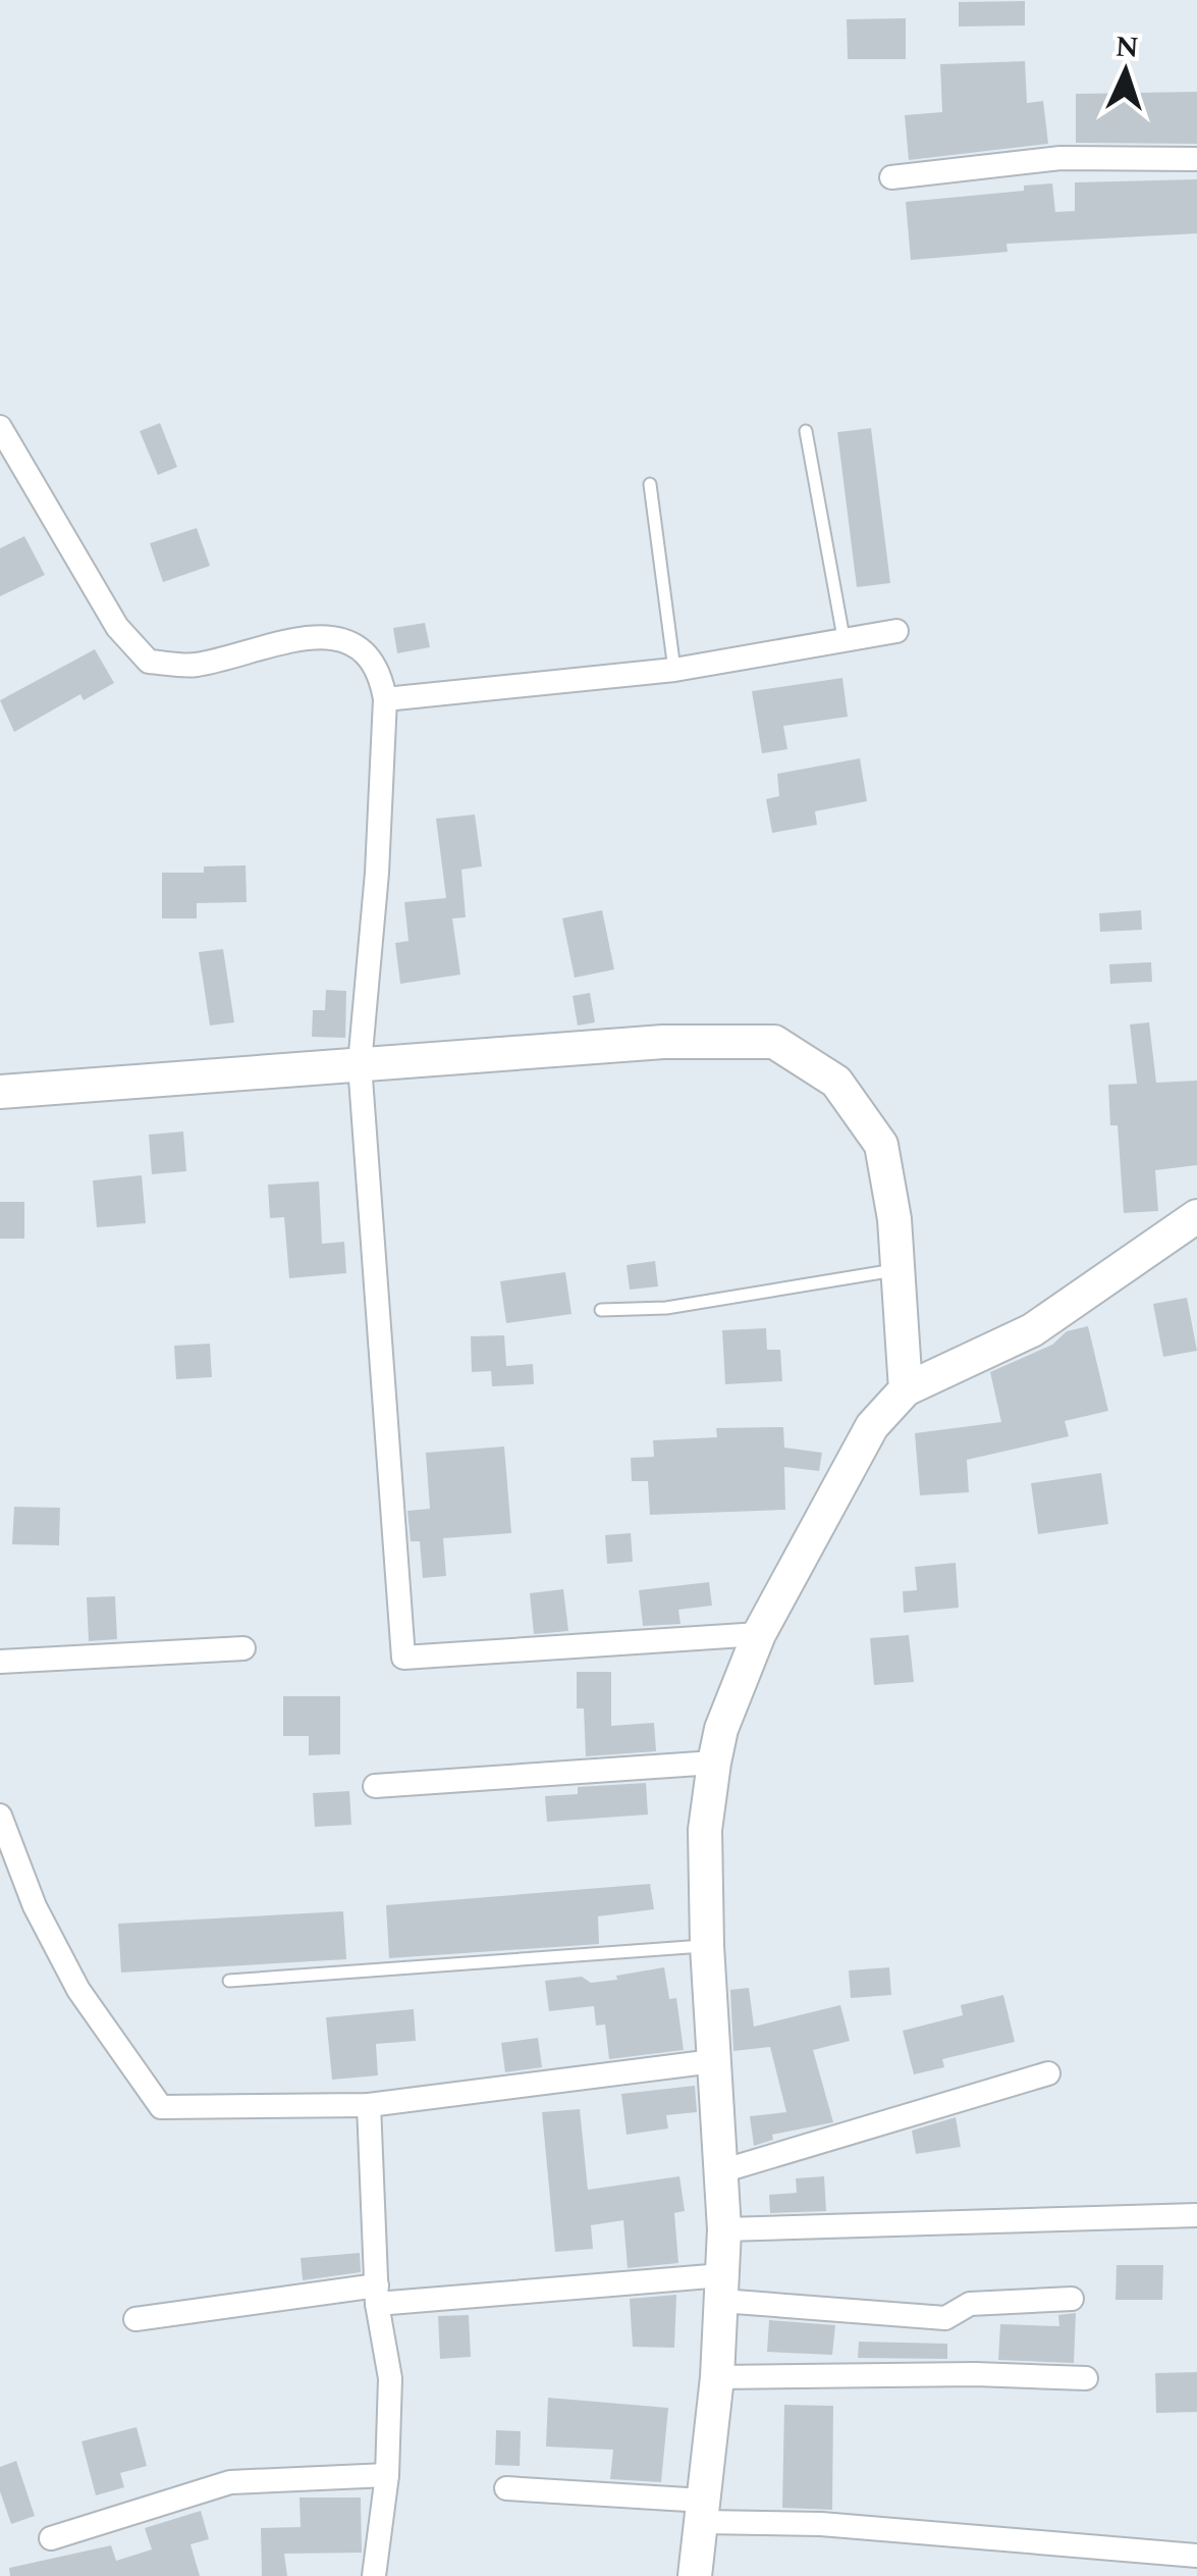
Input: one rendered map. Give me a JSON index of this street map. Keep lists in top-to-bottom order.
{
  "north": "top"
}
